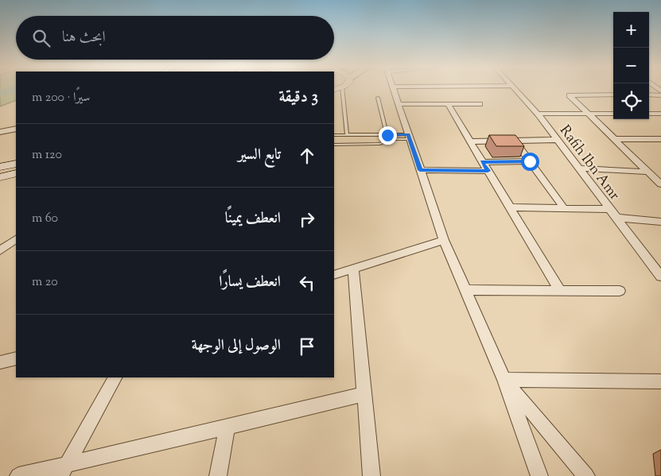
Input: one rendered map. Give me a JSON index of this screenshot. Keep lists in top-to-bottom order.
{
  "streets": {
    "street": ["Rafih Ibn Amr"]
  },
  "page": {
    "map_buttons": ["+", "−"],
    "search": "ابحث هنا",
    "heading": ["3 دقيقة", "سيرًا · 200 m"],
    "list": [
      ["تابع السير", "120 m"],
      ["انعطف يمينًا", "60 m"],
      ["انعطف يسارًا", "20 m"],
      "الوصول إلى الوجهة"
    ]
  }
}
